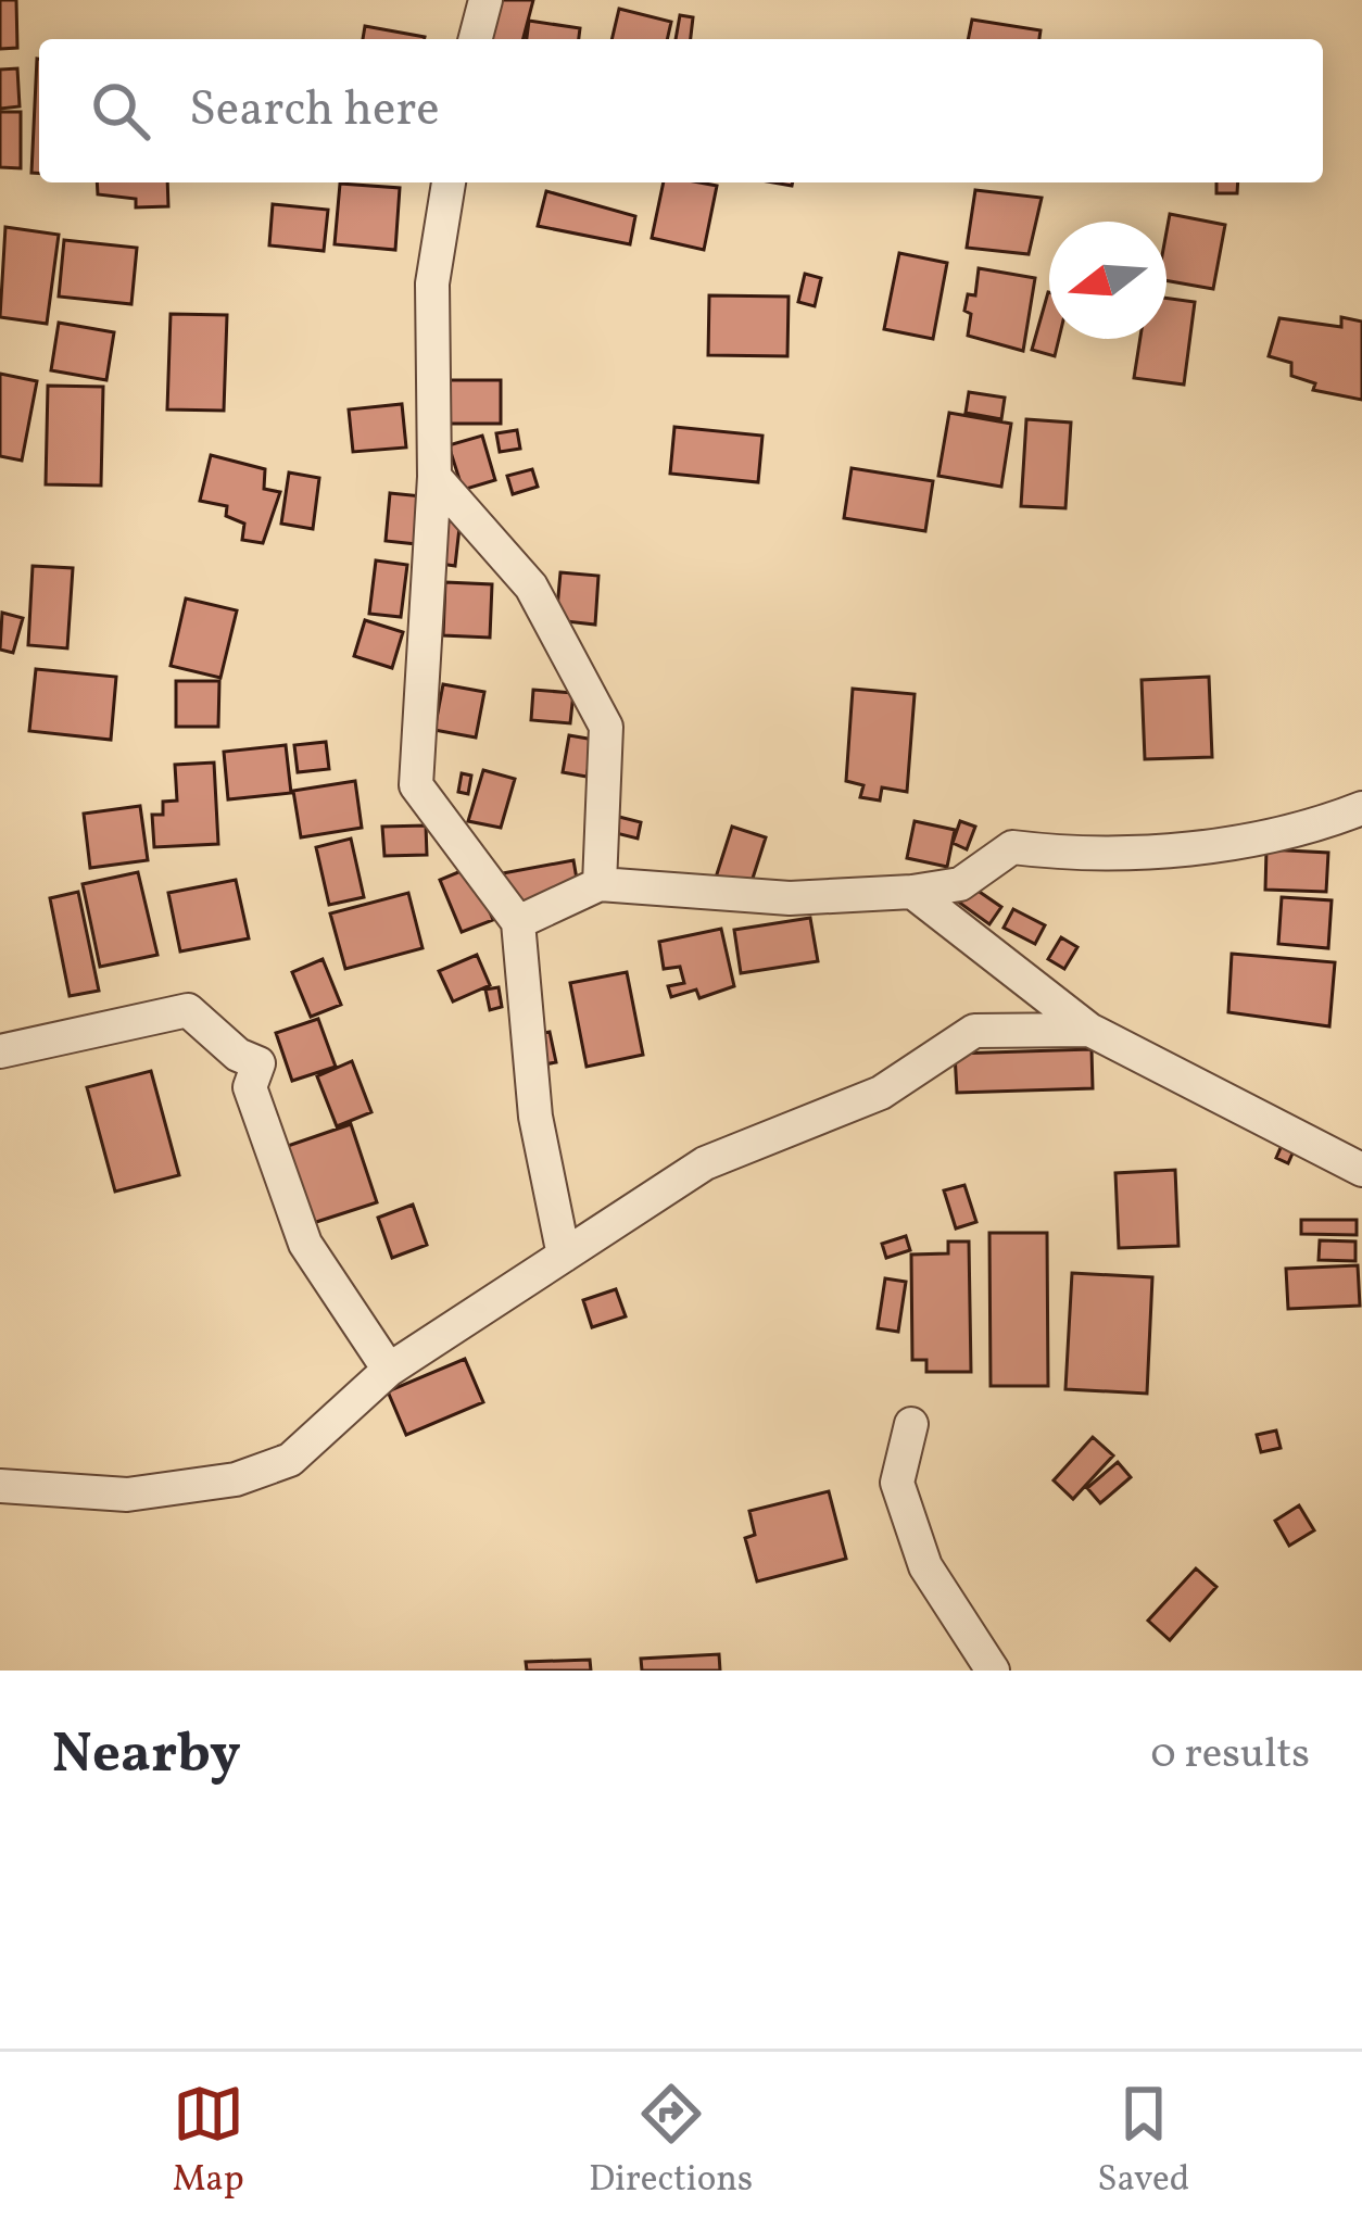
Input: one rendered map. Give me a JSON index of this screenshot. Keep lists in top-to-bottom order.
{
  "north": "left",
  "page": {
    "search": "Search here",
    "heading": ["Nearby", "0 results"],
    "nav": ["Map", "Directions", "Saved"]
  }
}
